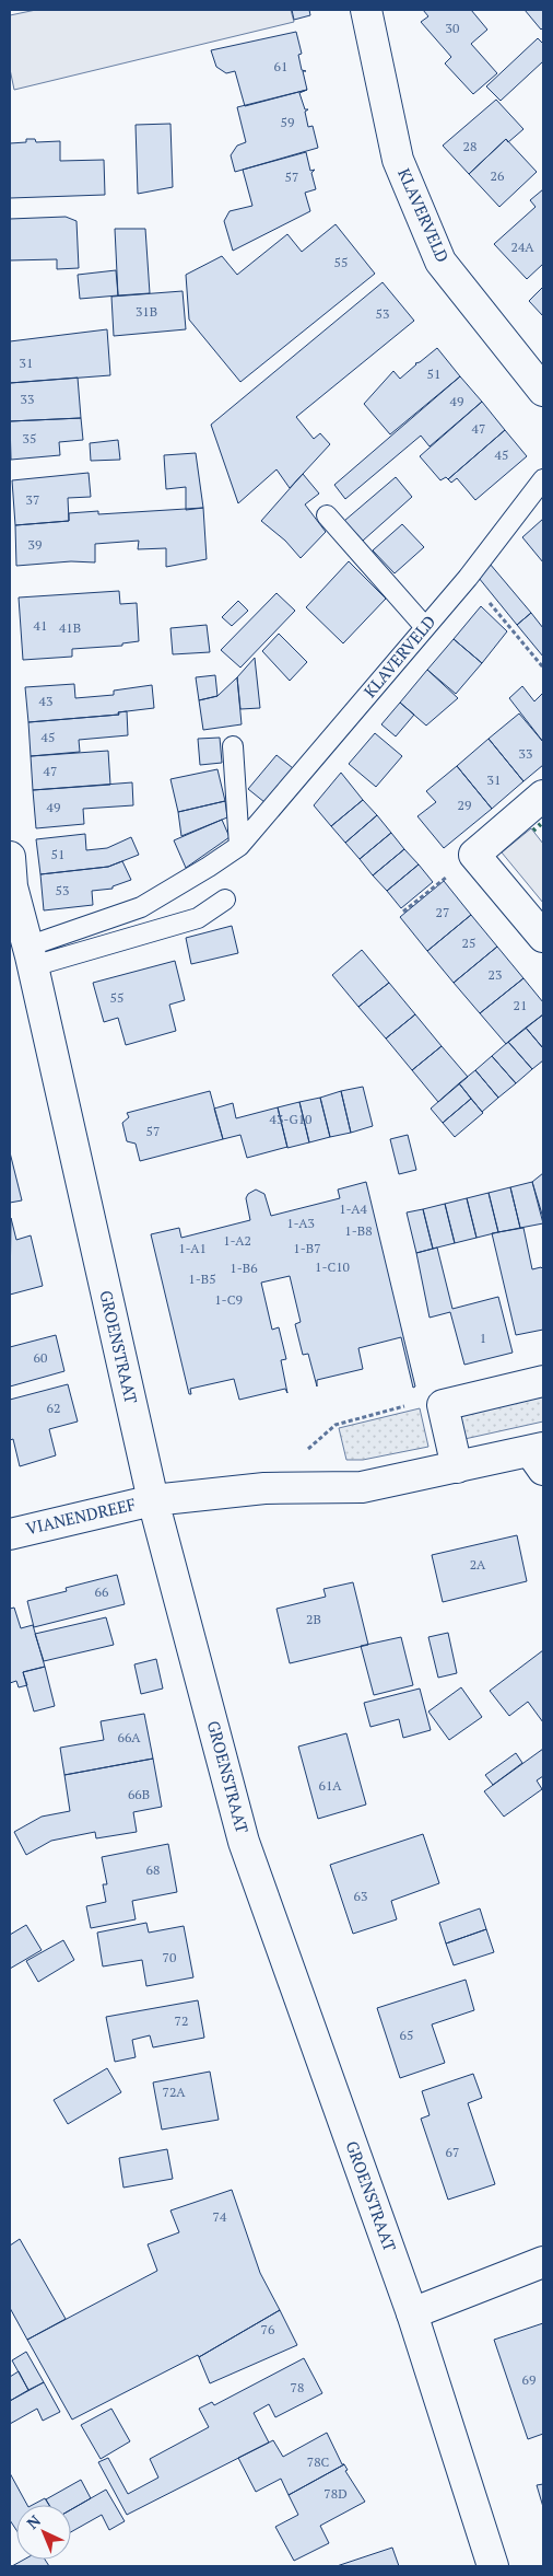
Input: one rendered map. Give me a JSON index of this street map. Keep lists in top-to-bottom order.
{
  "streets": {
    "street": ["KLAVERVELD", "GROENSTRAAT", "VIANENDREEF"]
  },
  "crossings": [
    ["GROENSTRAAT", "VIANENDREEF"]
  ],
  "house_numbers": [
    "30",
    "61",
    "59",
    "28",
    "26",
    "57",
    "24A",
    "55",
    "31B",
    "53",
    "31",
    "51",
    "33",
    "49",
    "47",
    "35",
    "45",
    "37",
    "39",
    "41",
    "41B",
    "43",
    "45",
    "33",
    "47",
    "31",
    "29",
    "49",
    "51",
    "53",
    "27",
    "25",
    "23",
    "55",
    "21",
    "43-G10",
    "57",
    "1-A4",
    "1-A3",
    "1-B8",
    "1-A2",
    "1-A1",
    "1-B7",
    "1-C10",
    "1-B6",
    "1-B5",
    "1-C9",
    "1",
    "60",
    "62",
    "2A",
    "66",
    "2B",
    "66A",
    "61A",
    "66B",
    "68",
    "63",
    "70",
    "72",
    "65",
    "72A",
    "67",
    "74",
    "76",
    "69",
    "78",
    "78C",
    "78D"
  ],
  "north": "top left"
}
